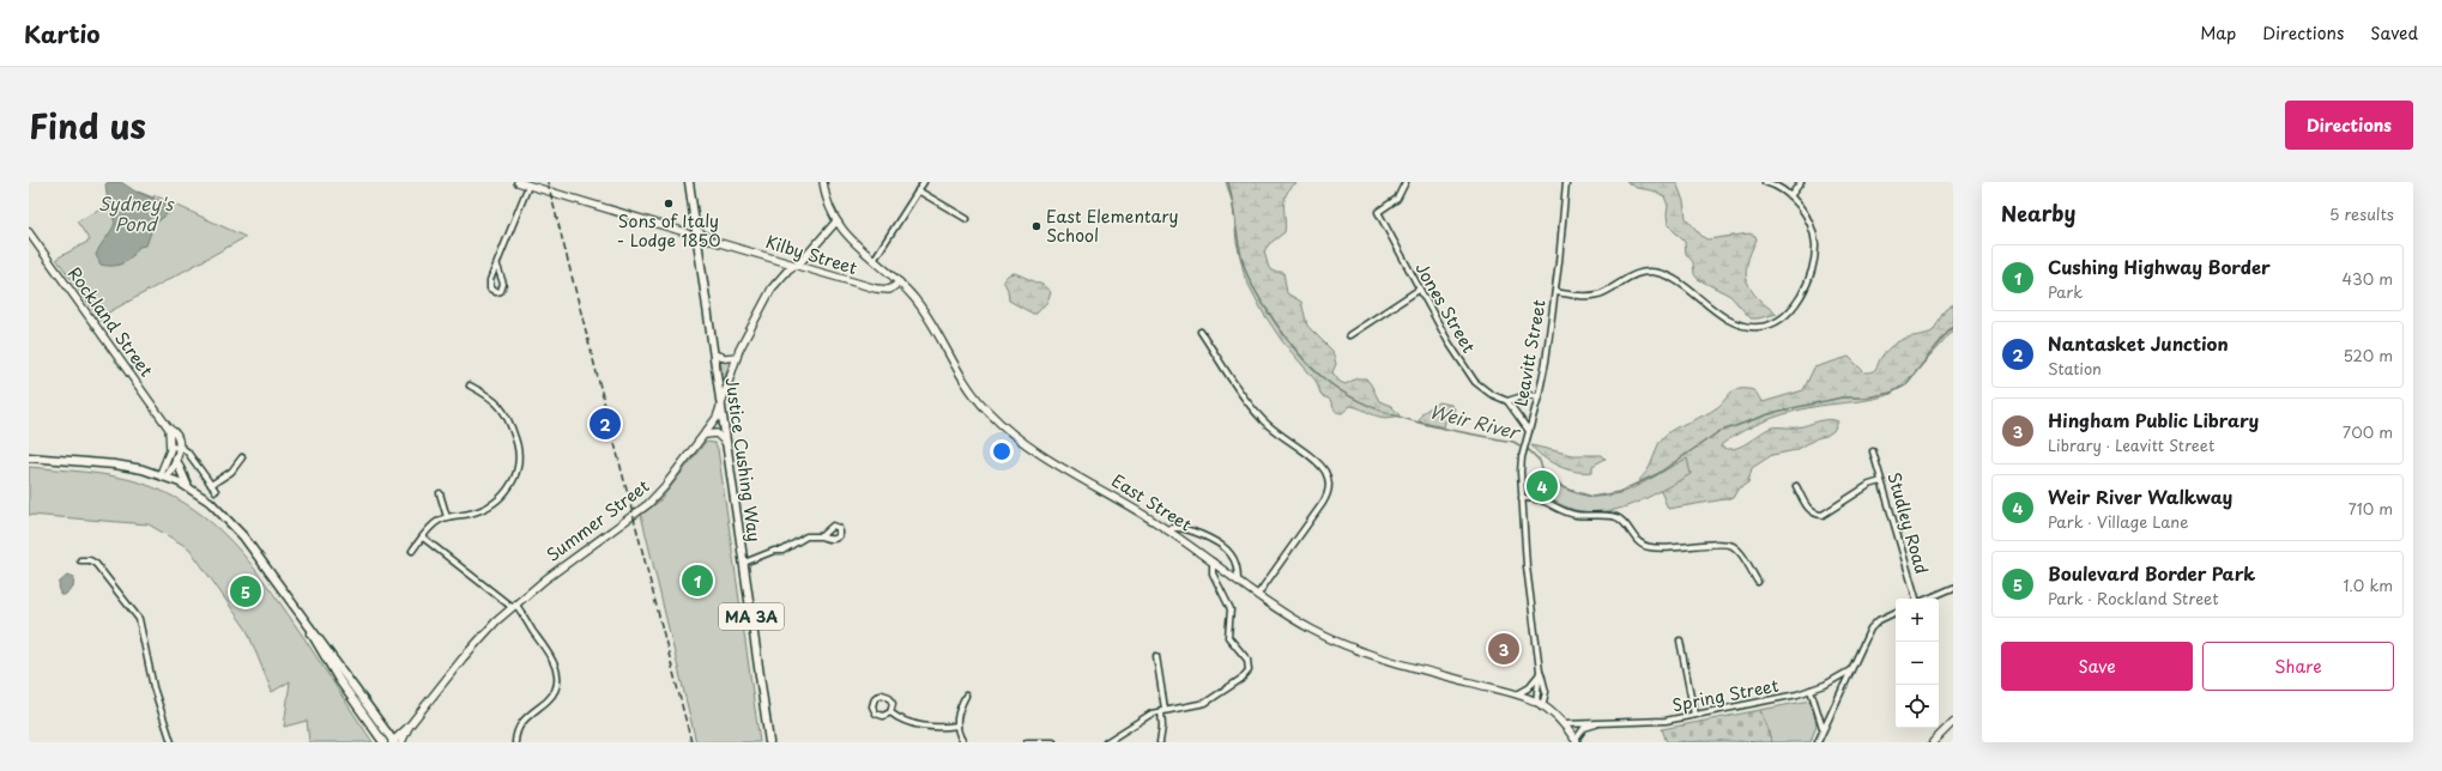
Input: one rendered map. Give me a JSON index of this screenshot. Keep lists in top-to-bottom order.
{
  "streets": {
    "main road": [
      "Kilby Street",
      "Rockland Street",
      "Justice Cushing Way",
      "East Street",
      "Summer Street",
      "MA 3A"
    ],
    "street": [
      "Jones Street",
      "Leavitt Street",
      "Studley Road",
      "Spring Street"
    ]
  },
  "crossings": [
    ["Kilby Street", "Justice Cushing Way"],
    ["Kilby Street", "East Street"],
    ["Kilby Street", "Summer Street"],
    ["Jones Street", "Leavitt Street"],
    ["Leavitt Street", "East Street"],
    ["Justice Cushing Way", "Summer Street"],
    ["East Street", "Summer Street"],
    ["East Street", "Spring Street"]
  ],
  "water": ["Sydney's Pond", "Weir River"],
  "places": ["Sons of Italy - Lodge 1850", "East Elementary School"],
  "page": {
    "header": "Kartio",
    "nav": ["Map", "Directions", "Saved"],
    "title": "Find us",
    "buttons": [
      "Directions",
      ["Save", "Share"]
    ],
    "heading": ["Nearby", "5 results"],
    "list": [
      {
        "mark": "1",
        "name": "Cushing Highway Border",
        "note": "Park",
        "value": "430 m"
      },
      {
        "mark": "2",
        "name": "Nantasket Junction",
        "note": "Station",
        "value": "520 m"
      },
      {
        "mark": "3",
        "name": "Hingham Public Library",
        "note": "Library · Leavitt Street",
        "value": "700 m"
      },
      {
        "mark": "4",
        "name": "Weir River Walkway",
        "note": "Park · Village Lane",
        "value": "710 m"
      },
      {
        "mark": "5",
        "name": "Boulevard Border Park",
        "note": "Park · Rockland Street",
        "value": "1.0 km"
      }
    ],
    "pins": [
      "2",
      "4",
      "1",
      "5",
      "3"
    ],
    "map_buttons": ["+", "−"]
  }
}
